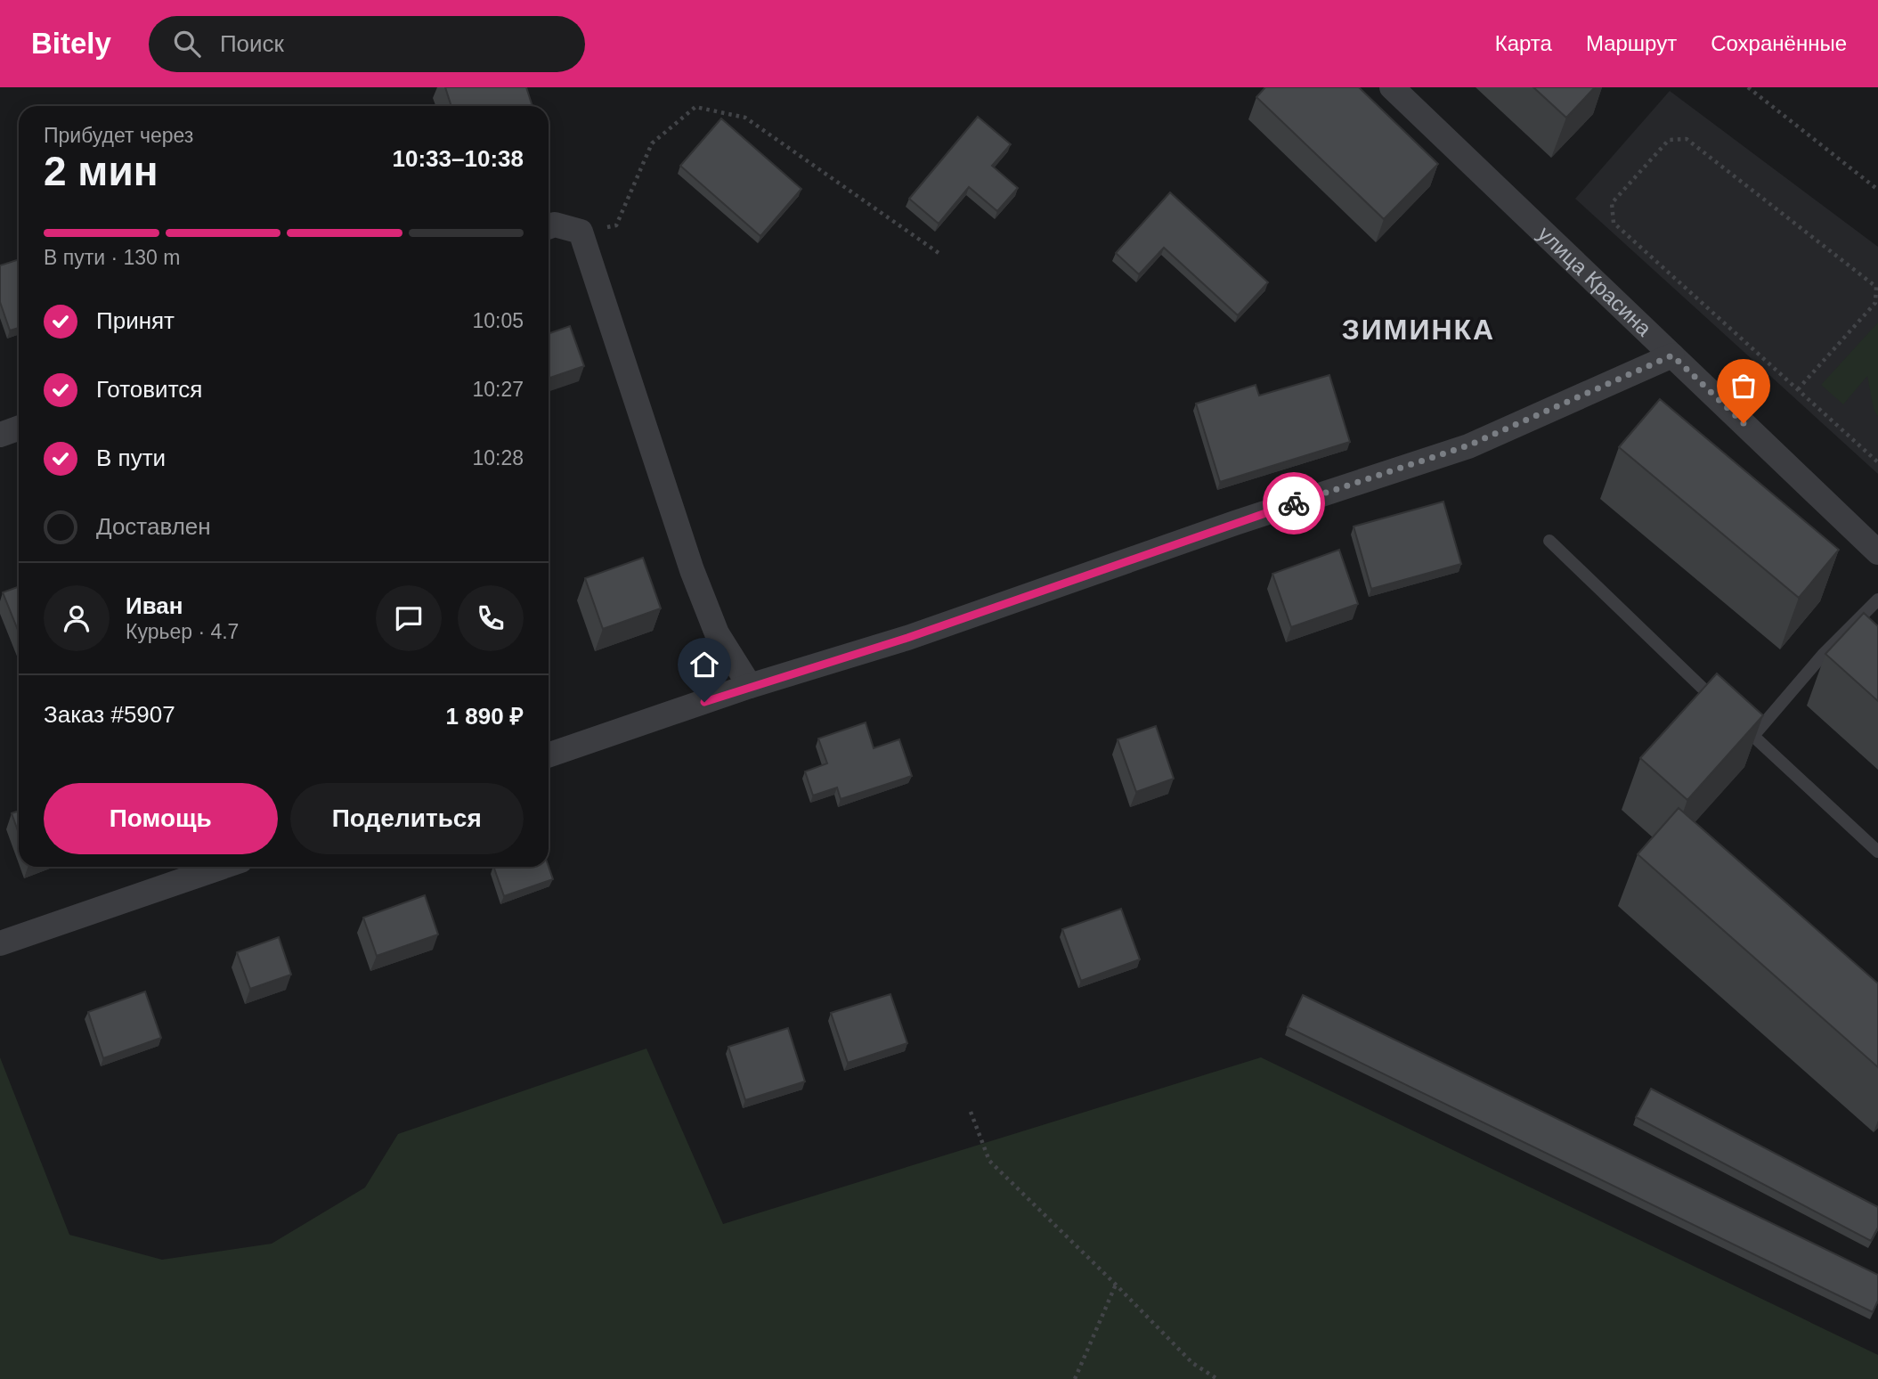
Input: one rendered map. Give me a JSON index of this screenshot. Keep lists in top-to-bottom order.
{
  "streets": {
    "street": ["улица Красина"]
  },
  "districts": ["ЗИМИНКА"],
  "page": {
    "header": "Bitely",
    "search": "Поиск",
    "nav": ["Карта", "Маршрут", "Сохранённые"],
    "heading": ["2 мин", "Прибудет через", "10:33–10:38"],
    "panel": [
      "Иван",
      "Курьер · 4.7",
      "Заказ #5907",
      "1 890 ₽"
    ],
    "bar": "В пути · 130 m",
    "list": [
      ["Принят", "10:05"],
      ["Готовится", "10:27"],
      ["В пути", "10:28"],
      "Доставлен"
    ],
    "buttons": ["Помощь", "Поделиться"]
  }
}
